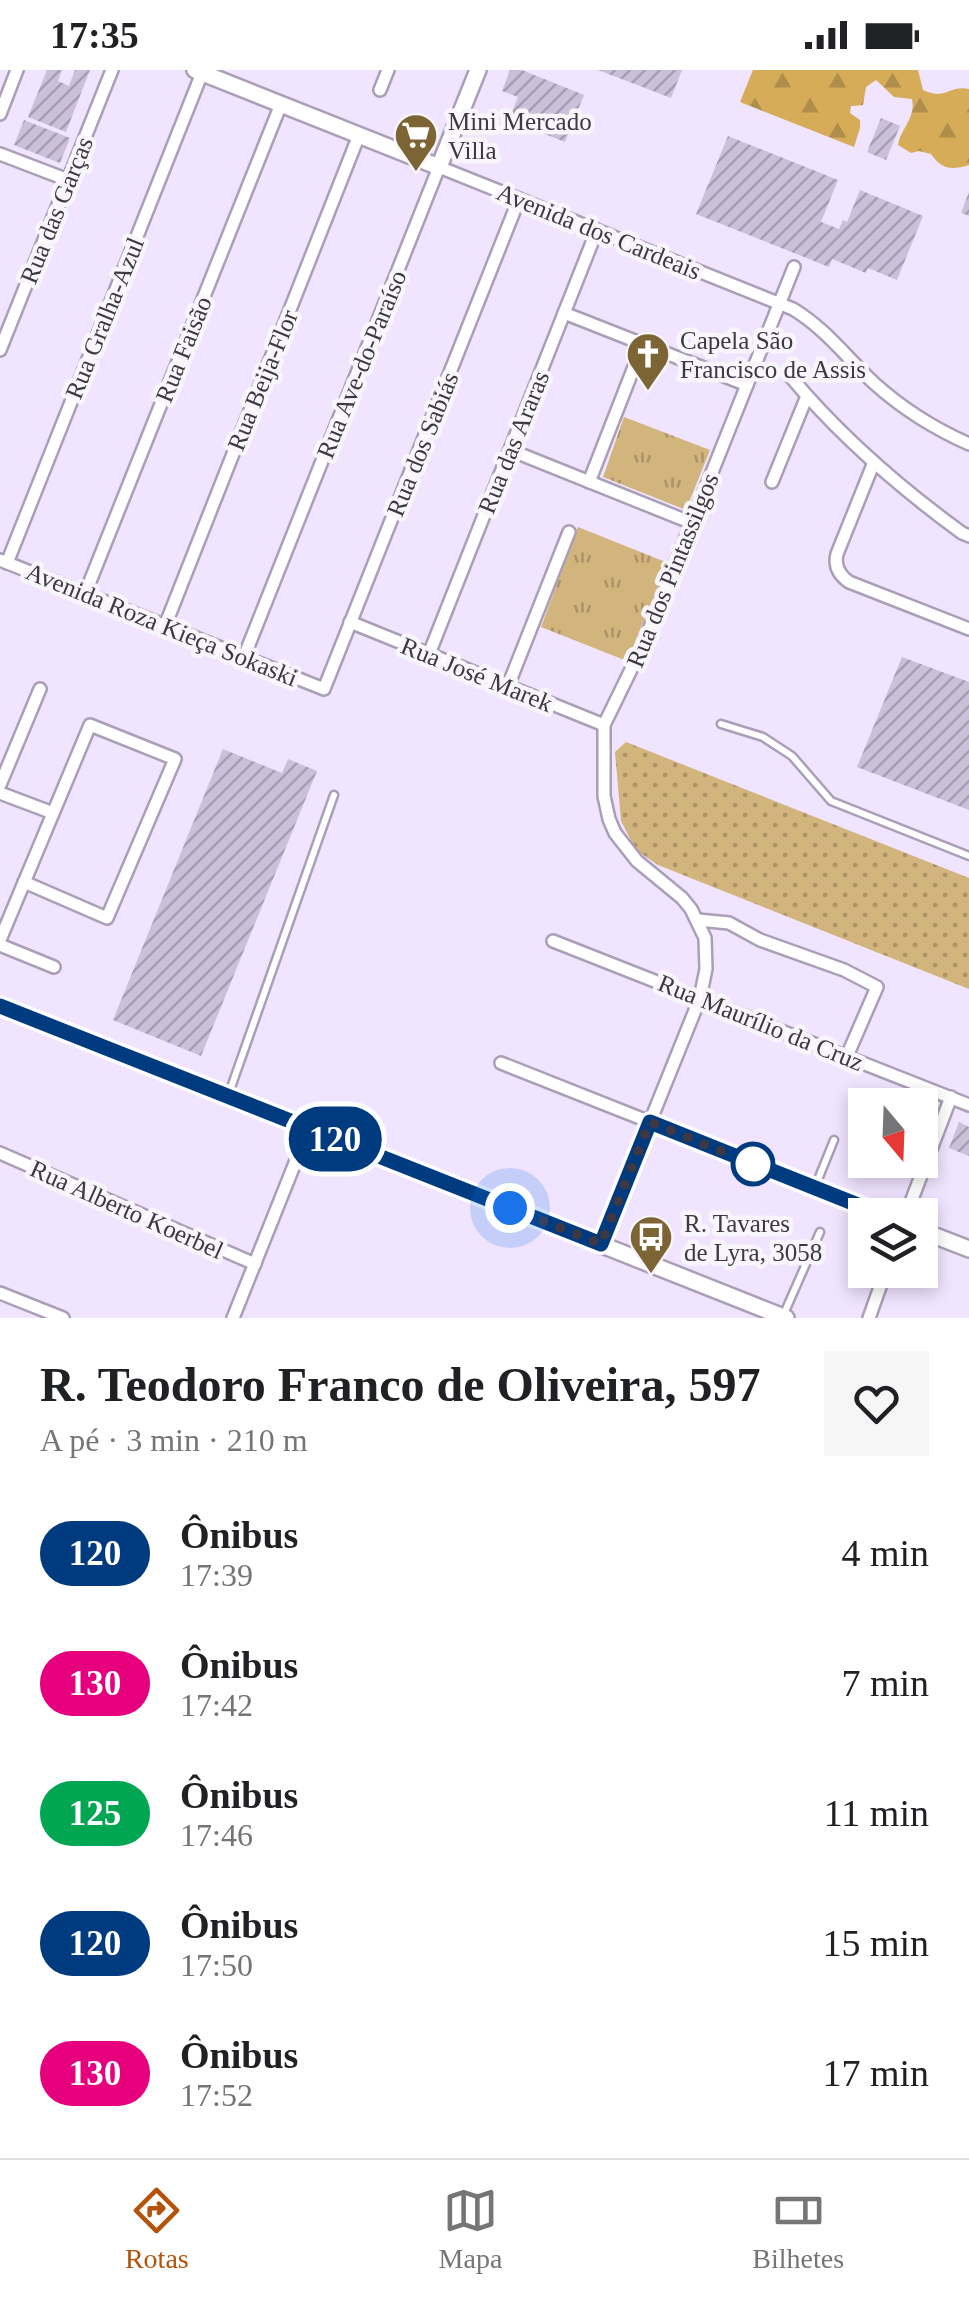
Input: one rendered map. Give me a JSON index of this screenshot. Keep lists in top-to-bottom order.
{
  "streets": {
    "main road": ["Avenida dos Cardeais", "Rua Ave-do-Paraíso"],
    "street": [
      "Rua das Garças",
      "Rua Gralha-Azul",
      "Rua Faisão",
      "Rua Beija-Flor",
      "Rua das Araras",
      "Rua dos Sabiás",
      "Rua dos Pintassilgos",
      "Avenida Roza Kieça Sokaski",
      "Rua José Marek",
      "Rua Maurílio da Cruz",
      "Rua Alberto Koerbel"
    ]
  },
  "crossings": [
    ["Avenida dos Cardeais", "Rua Gralha-Azul"],
    ["Avenida dos Cardeais", "Rua Faisão"],
    ["Avenida dos Cardeais", "Rua Ave-do-Paraíso"],
    ["Avenida dos Cardeais", "Rua Beija-Flor"],
    ["Avenida dos Cardeais", "Rua das Araras"],
    ["Avenida dos Cardeais", "Rua dos Sabiás"],
    ["Avenida dos Cardeais", "Rua dos Pintassilgos"],
    ["Rua Gralha-Azul", "Avenida Roza Kieça Sokaski"],
    ["Rua Faisão", "Avenida Roza Kieça Sokaski"],
    ["Rua Ave-do-Paraíso", "Avenida Roza Kieça Sokaski"],
    ["Rua Beija-Flor", "Avenida Roza Kieça Sokaski"],
    ["Rua das Araras", "Rua José Marek"],
    ["Rua dos Sabiás", "Avenida Roza Kieça Sokaski"],
    ["Rua dos Sabiás", "Rua José Marek"],
    ["Rua dos Pintassilgos", "Rua José Marek"]
  ],
  "places": {
    "supermarket": ["Mini Mercado Villa"],
    "church": ["Capela São Francisco de Assis"],
    "bus stop": ["R. Tavares de Lyra, 3058"]
  },
  "lines": ["bus line 120"],
  "north": "bottom",
  "page": {
    "status": "17:35",
    "on_map": "120",
    "heading": ["R. Teodoro Franco de Oliveira, 597", "A pé · 3 min · 210 m"],
    "list": [
      {
        "mark": "120",
        "name": "Ônibus",
        "note": "17:39",
        "value": "4 min"
      },
      {
        "mark": "130",
        "name": "Ônibus",
        "note": "17:42",
        "value": "7 min"
      },
      {
        "mark": "125",
        "name": "Ônibus",
        "note": "17:46",
        "value": "11 min"
      },
      {
        "mark": "120",
        "name": "Ônibus",
        "note": "17:50",
        "value": "15 min"
      },
      {
        "mark": "130",
        "name": "Ônibus",
        "note": "17:52",
        "value": "17 min"
      }
    ],
    "tabs": ["Rotas", "Mapa", "Bilhetes"]
  }
}
